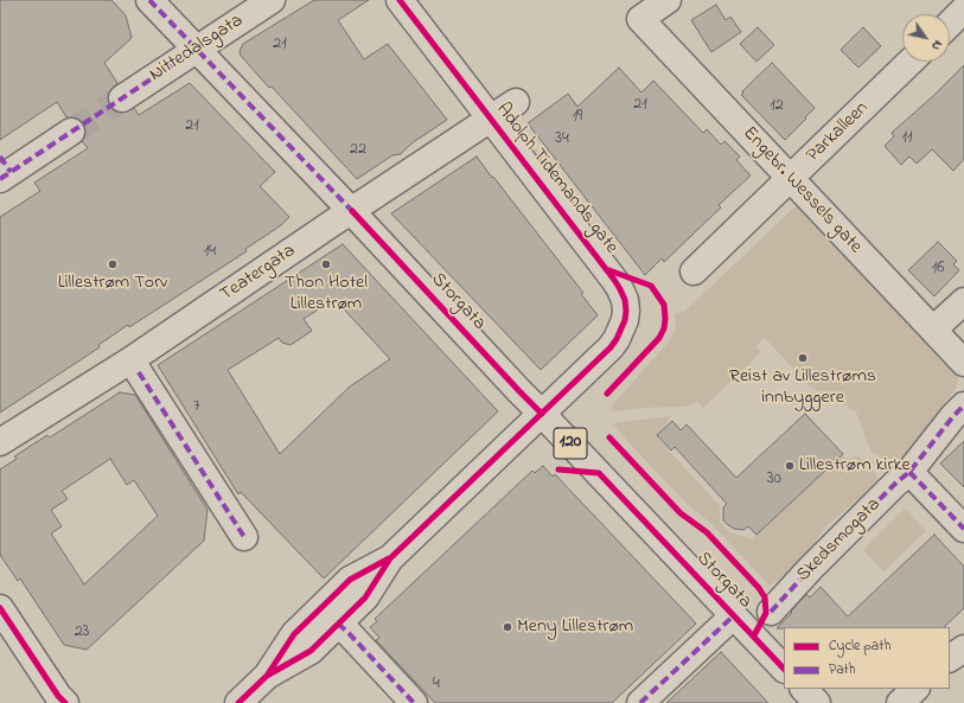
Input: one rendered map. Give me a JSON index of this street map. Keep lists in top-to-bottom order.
{
  "streets": {
    "street": [
      "Nittedalsgata",
      "Parkalleen",
      "Adolph Tidemands gate",
      "Engebr. Wessels gate",
      "Teatergata",
      "Storgata",
      "120",
      "Skedsmogata"
    ]
  },
  "crossings": [
    ["Nittedalsgata", "Storgata"],
    ["Parkalleen", "Engebr. Wessels gate"],
    ["Adolph Tidemands gate", "Teatergata"],
    ["Adolph Tidemands gate", "Storgata"],
    ["Teatergata", "Storgata"]
  ],
  "places": [
    "Lillestrøm Torv",
    "Thon Hotel Lillestrøm",
    "Reist av Lillestrøms innbyggere",
    "Lillestrøm kirke",
    "Meny Lillestrøm"
  ],
  "house_numbers": [
    "21",
    "21",
    "12",
    "19",
    "21",
    "11",
    "34",
    "22",
    "14",
    "16",
    "7",
    "30",
    "23",
    "4"
  ],
  "legend": ["Cycle path", "Path"],
  "north": "bottom right"
}
